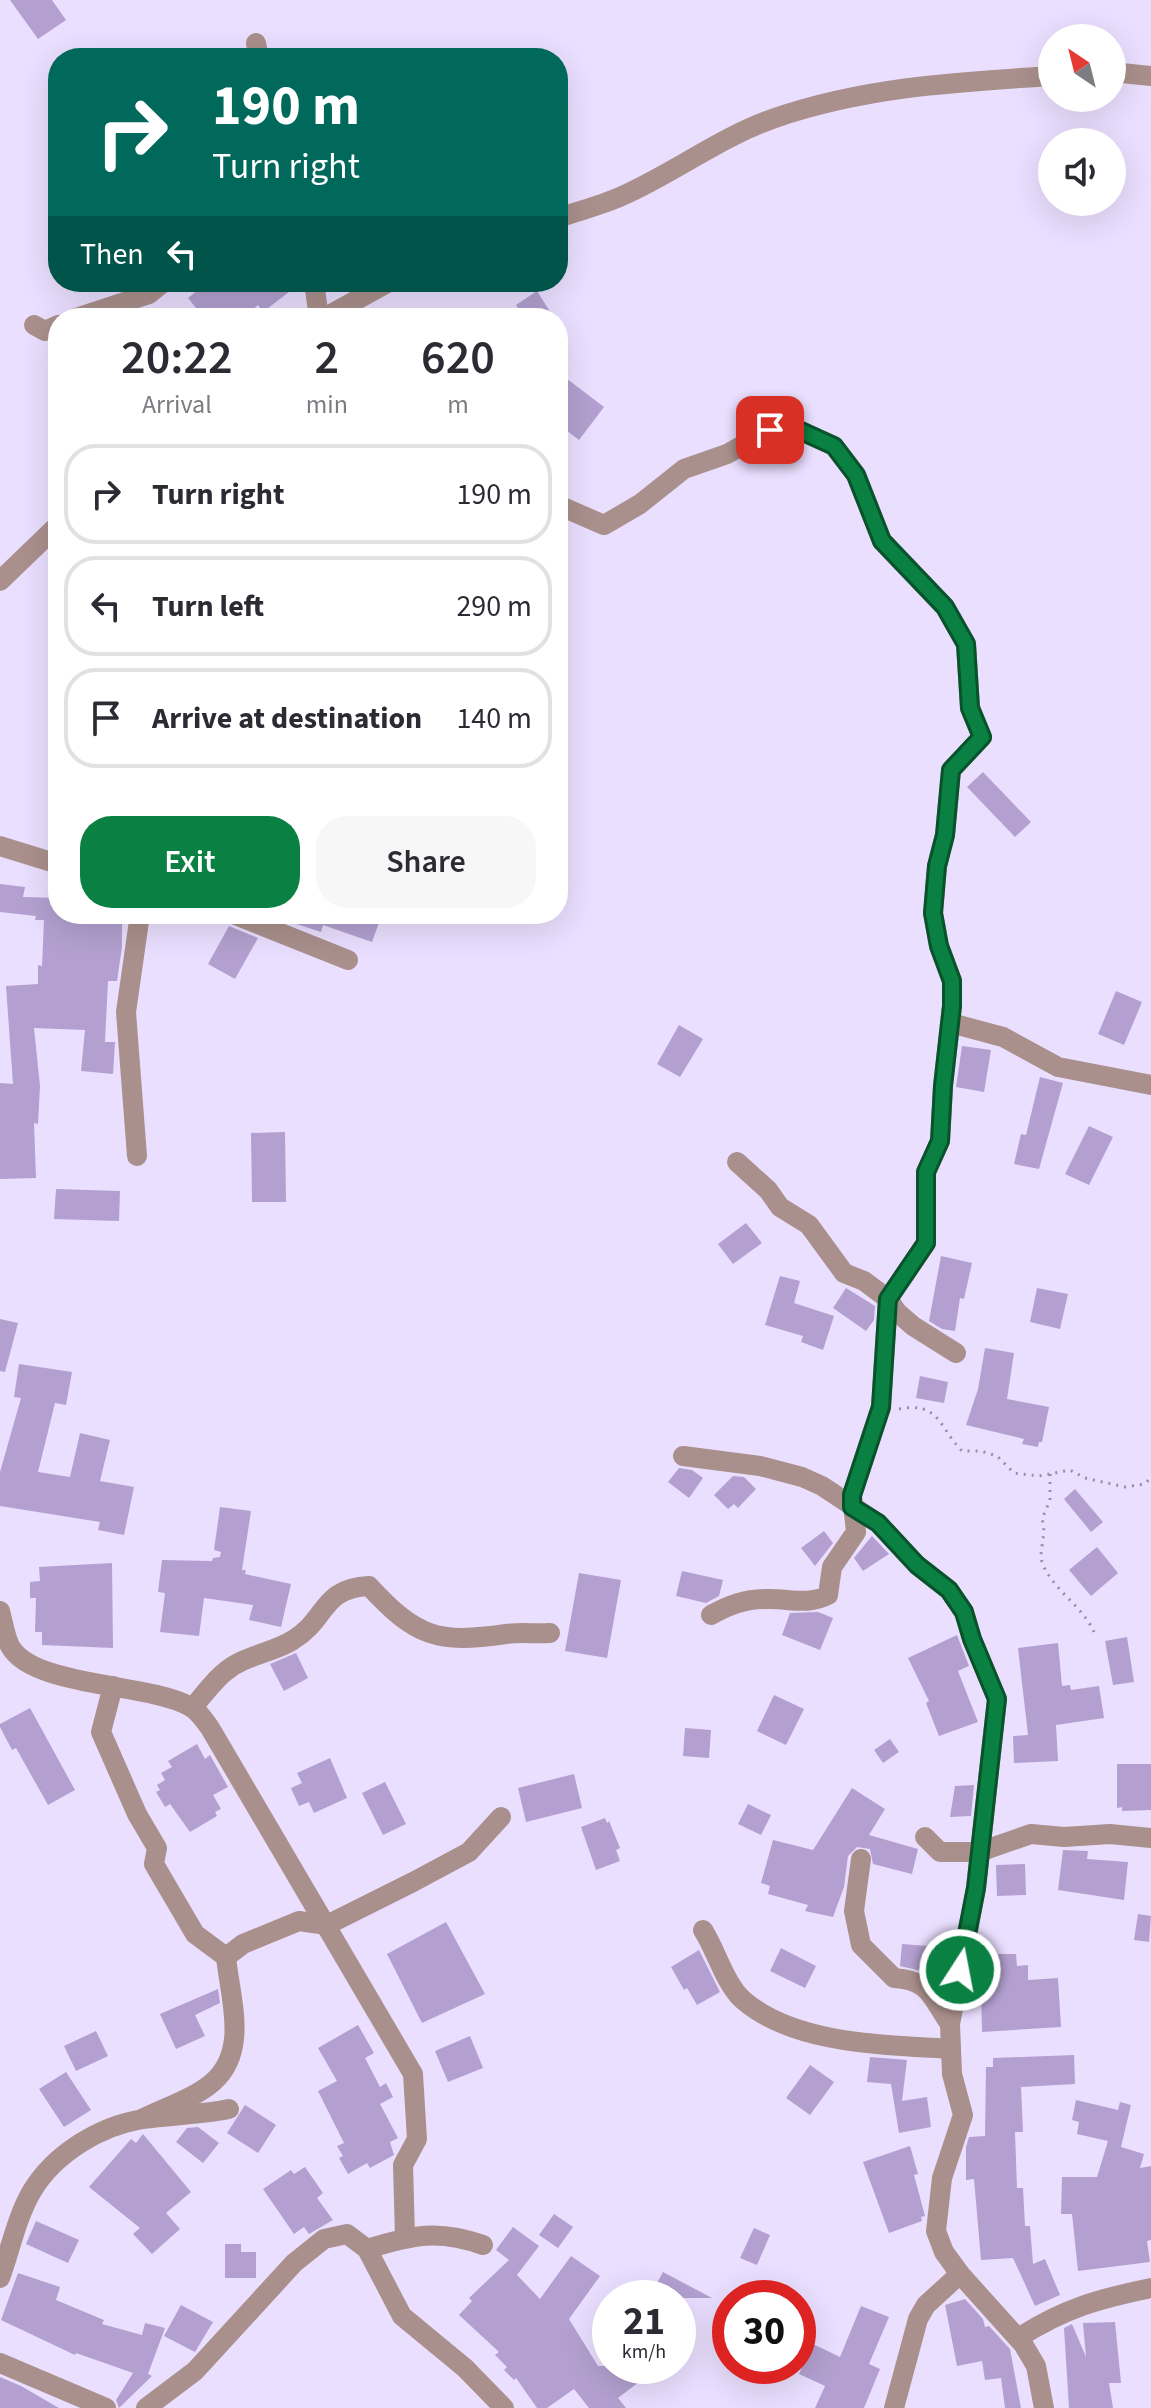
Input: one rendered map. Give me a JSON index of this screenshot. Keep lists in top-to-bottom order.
{
  "north": "top left",
  "page": {
    "turn": ["190 m", "Turn right"],
    "then": "Then",
    "eta": [
      "20:22",
      "Arrival",
      "2",
      "min",
      "620",
      "m"
    ],
    "list": [
      {
        "name": "Turn right",
        "value": "190 m"
      },
      {
        "name": "Turn left",
        "value": "290 m"
      },
      {
        "name": "Arrive at destination",
        "value": "140 m"
      }
    ],
    "buttons": ["Exit", "Share"],
    "speed": "21 km/h",
    "limit": "30"
  }
}
